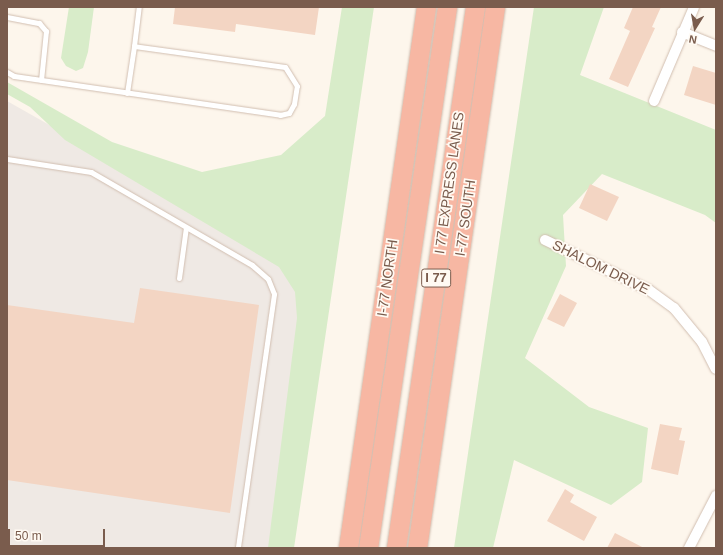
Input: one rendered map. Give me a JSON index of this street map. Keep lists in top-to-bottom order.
{
  "streets": {
    "highway": [
      "I 77 EXPRESS LANES",
      "I-77 SOUTH",
      "I-77 NORTH",
      "I 77"
    ],
    "street": ["SHALOM DRIVE"]
  },
  "scale_bar": "50 m",
  "north": "bottom"
}
